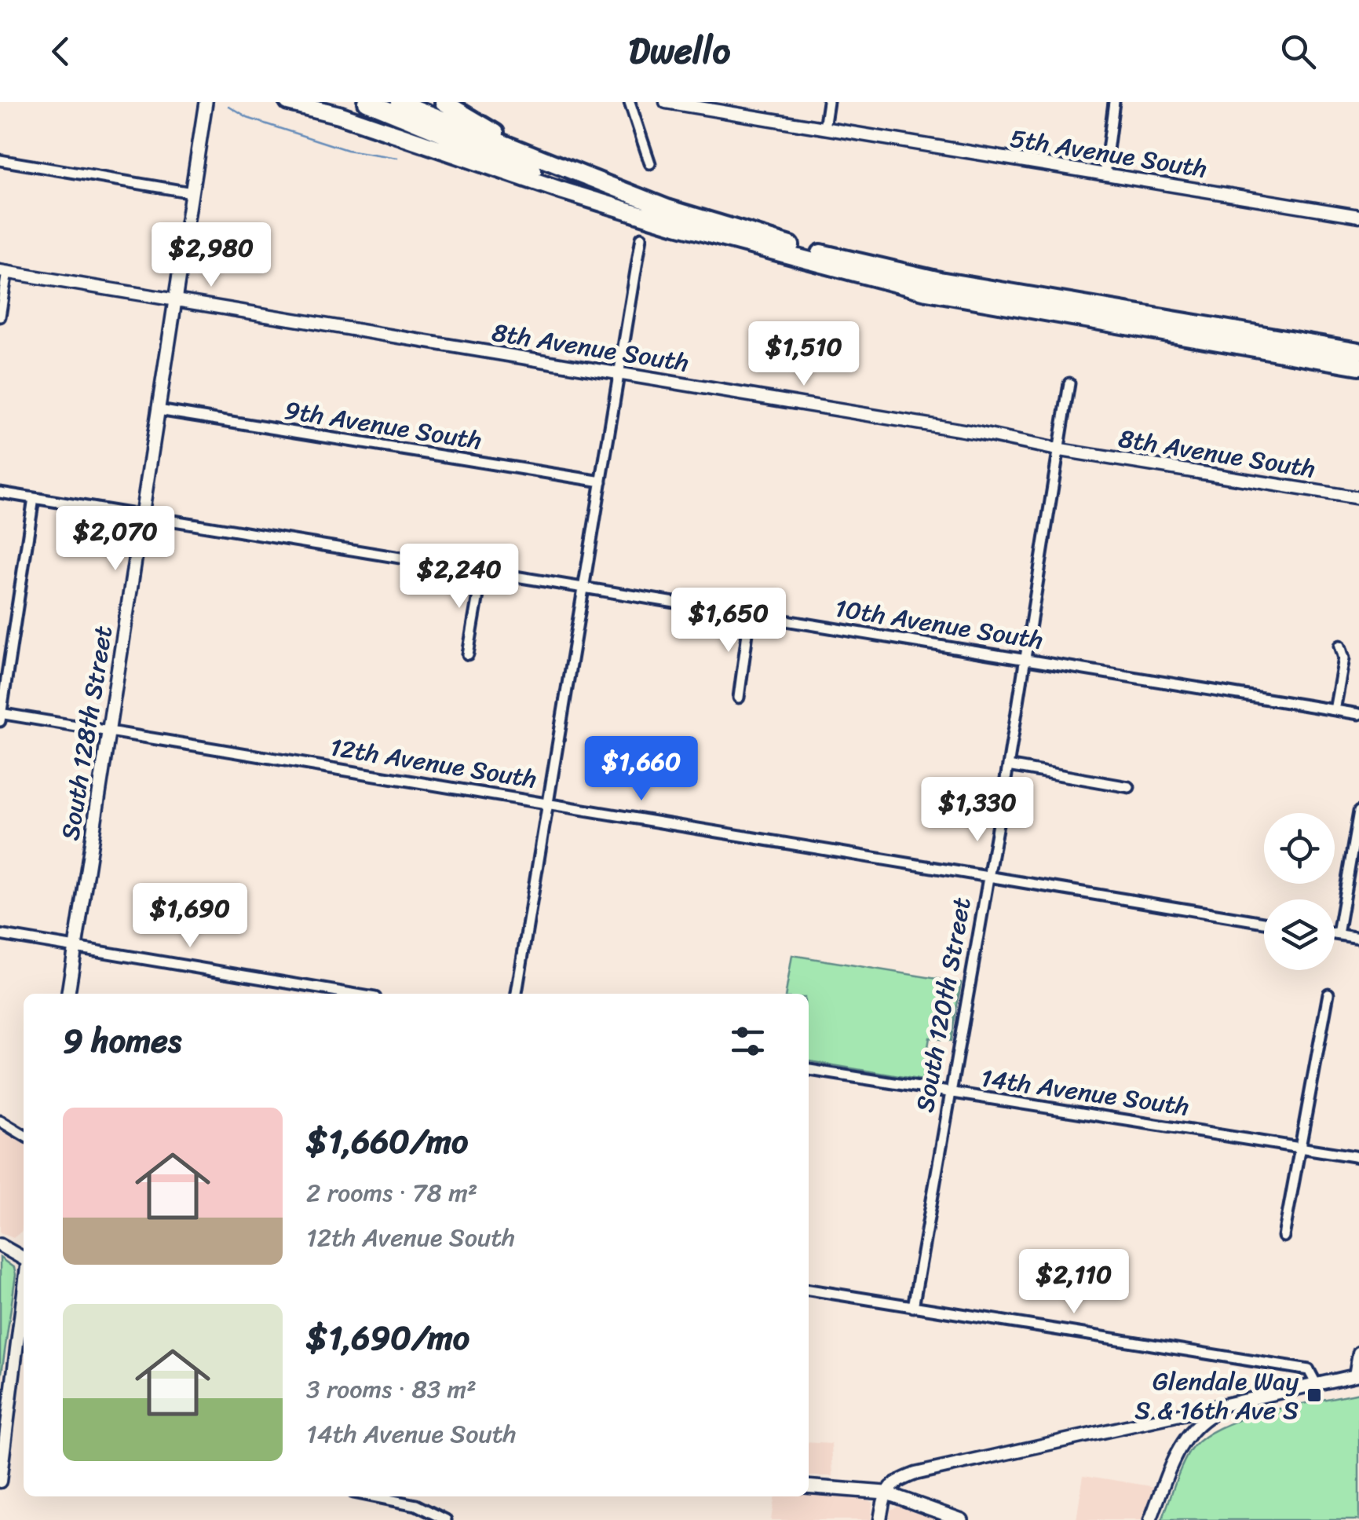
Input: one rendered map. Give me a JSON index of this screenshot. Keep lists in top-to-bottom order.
{
  "streets": {
    "main road": ["South 128th Street"],
    "street": [
      "5th Avenue South",
      "8th Avenue South",
      "9th Avenue South",
      "10th Avenue South",
      "12th Avenue South",
      "South 120th Street",
      "14th Avenue South"
    ]
  },
  "crossings": [
    ["8th Avenue South", "South 128th Street"],
    ["8th Avenue South", "South 120th Street"],
    ["9th Avenue South", "South 128th Street"],
    ["10th Avenue South", "South 128th Street"],
    ["10th Avenue South", "South 120th Street"],
    ["South 128th Street", "12th Avenue South"],
    ["12th Avenue South", "South 120th Street"],
    ["South 120th Street", "14th Avenue South"]
  ],
  "places": {
    "transit": ["Glendale Way S & 16th Ave S"]
  },
  "page": {
    "header": "Dwello",
    "price": [
      "$2,980",
      "$1,510",
      "$2,070",
      "$2,240",
      "$1,650",
      "$1,660",
      "$1,330",
      "$1,690",
      "$2,110"
    ],
    "heading": "9 homes",
    "list": [
      {
        "name": "$1,660/mo",
        "note": "2 rooms · 78 m² · 12th Avenue South"
      },
      {
        "name": "$1,690/mo",
        "note": "3 rooms · 83 m² · 14th Avenue South"
      }
    ]
  }
}
